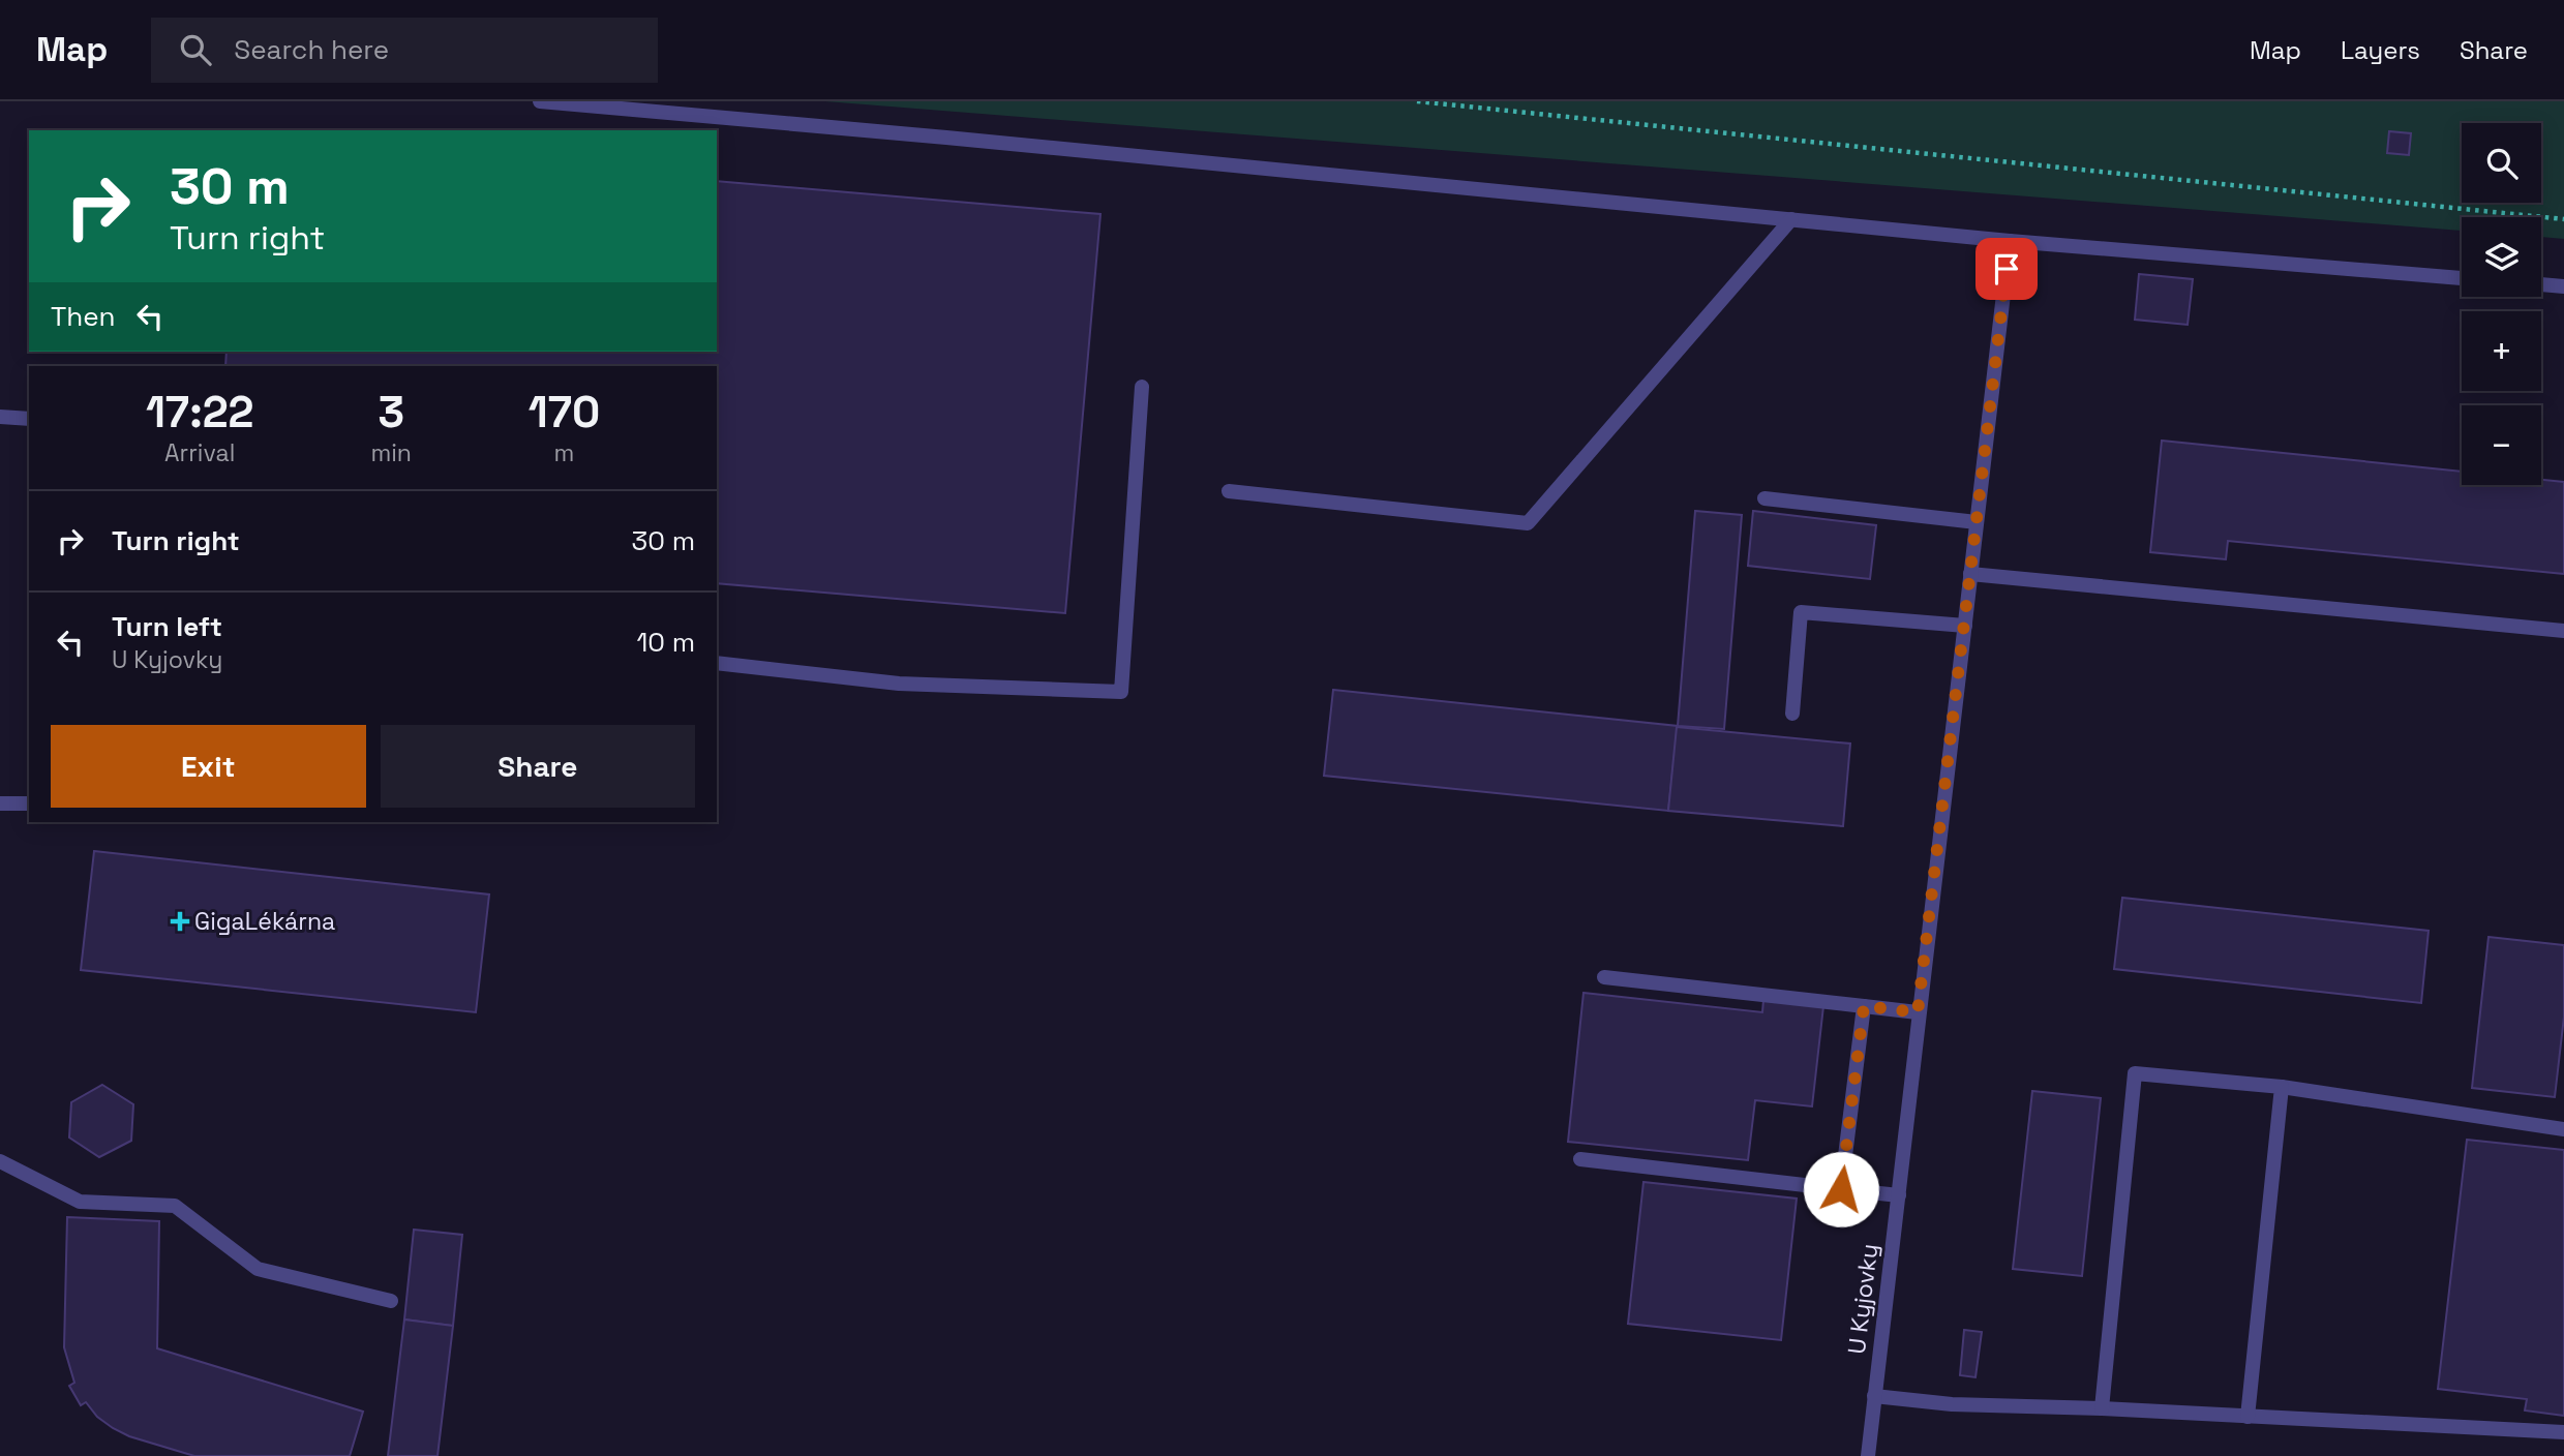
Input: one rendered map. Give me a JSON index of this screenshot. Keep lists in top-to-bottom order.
{
  "streets": {
    "lane": ["U Kyjovky"]
  },
  "places": {
    "health": ["GigaLékárna"]
  },
  "page": {
    "header": "Map",
    "search": "Search here",
    "nav": ["Map", "Layers", "Share"],
    "map_buttons": ["+", "−"],
    "turn": ["30 m", "Turn right"],
    "then": "Then",
    "eta": [
      "17:22",
      "Arrival",
      "3",
      "min",
      "170",
      "m"
    ],
    "list": [
      {
        "name": "Turn right",
        "value": "30 m"
      },
      {
        "name": "Turn left",
        "note": "U Kyjovky",
        "value": "10 m"
      }
    ],
    "buttons": ["Exit", "Share"]
  }
}
